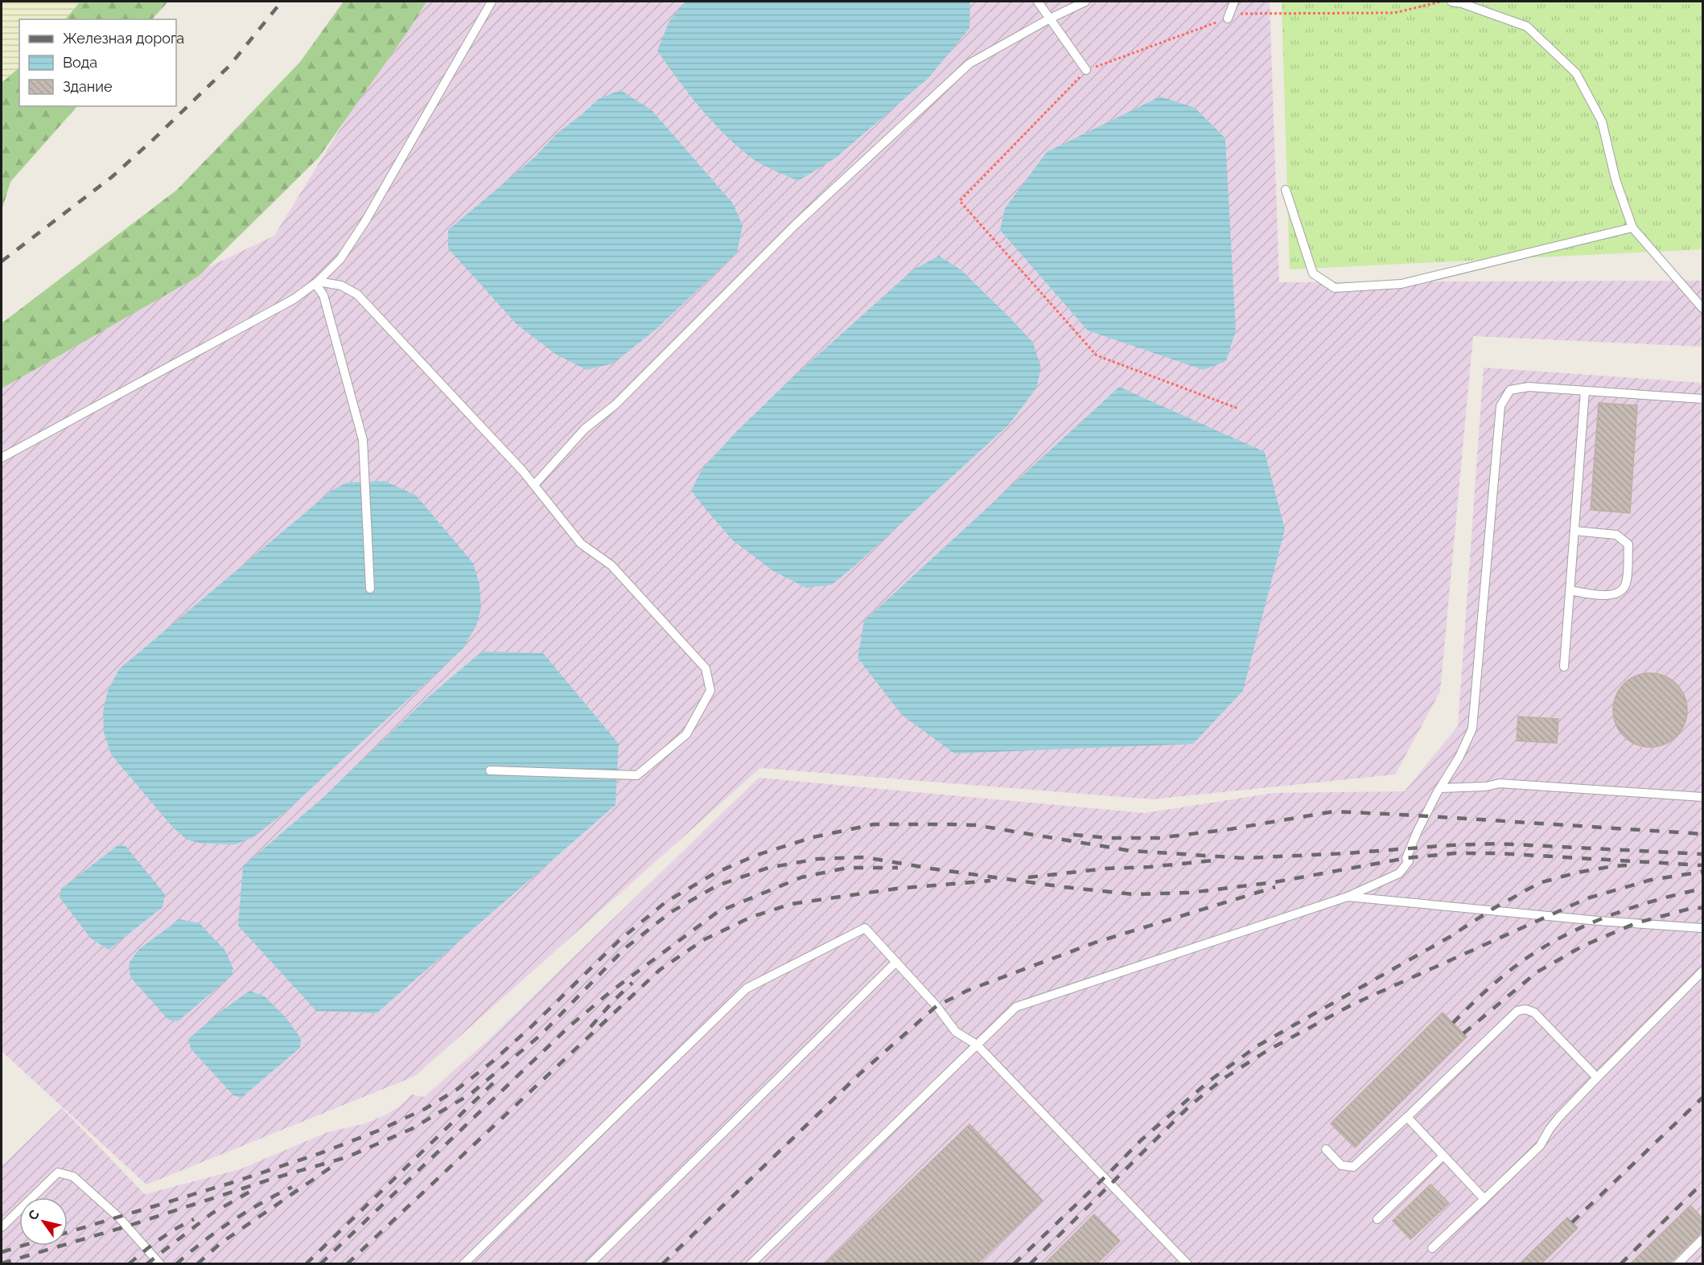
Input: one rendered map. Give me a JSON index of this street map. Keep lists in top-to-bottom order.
{
  "legend": ["Железная дорога", "Вода", "Здание"],
  "north": "top left"
}
